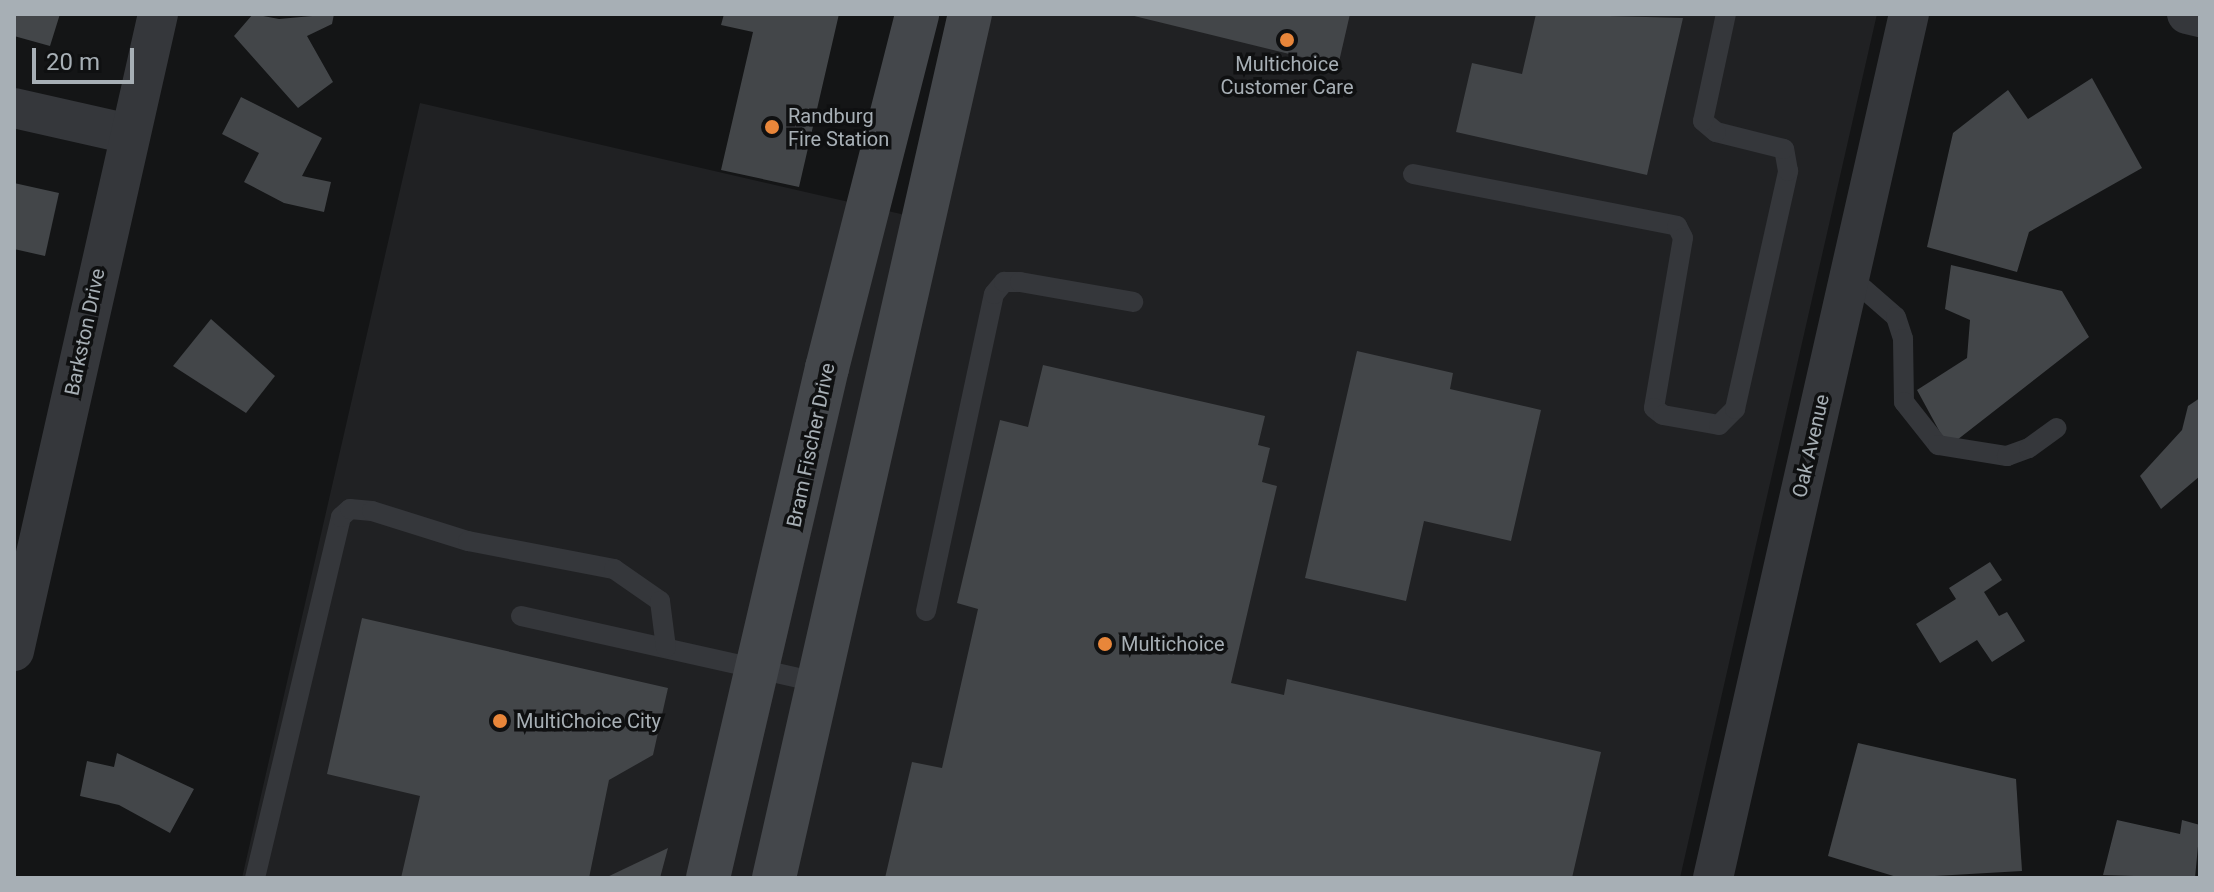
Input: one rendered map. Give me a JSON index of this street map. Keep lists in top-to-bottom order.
{
  "streets": {
    "main road": ["Bram Fischer Drive"],
    "street": ["Barkston Drive", "Oak Avenue"]
  },
  "places": [
    "Multichoice Customer Care",
    "Randburg Fire Station",
    "Multichoice",
    "MultiChoice City"
  ],
  "scale_bar": "20 m"
}
